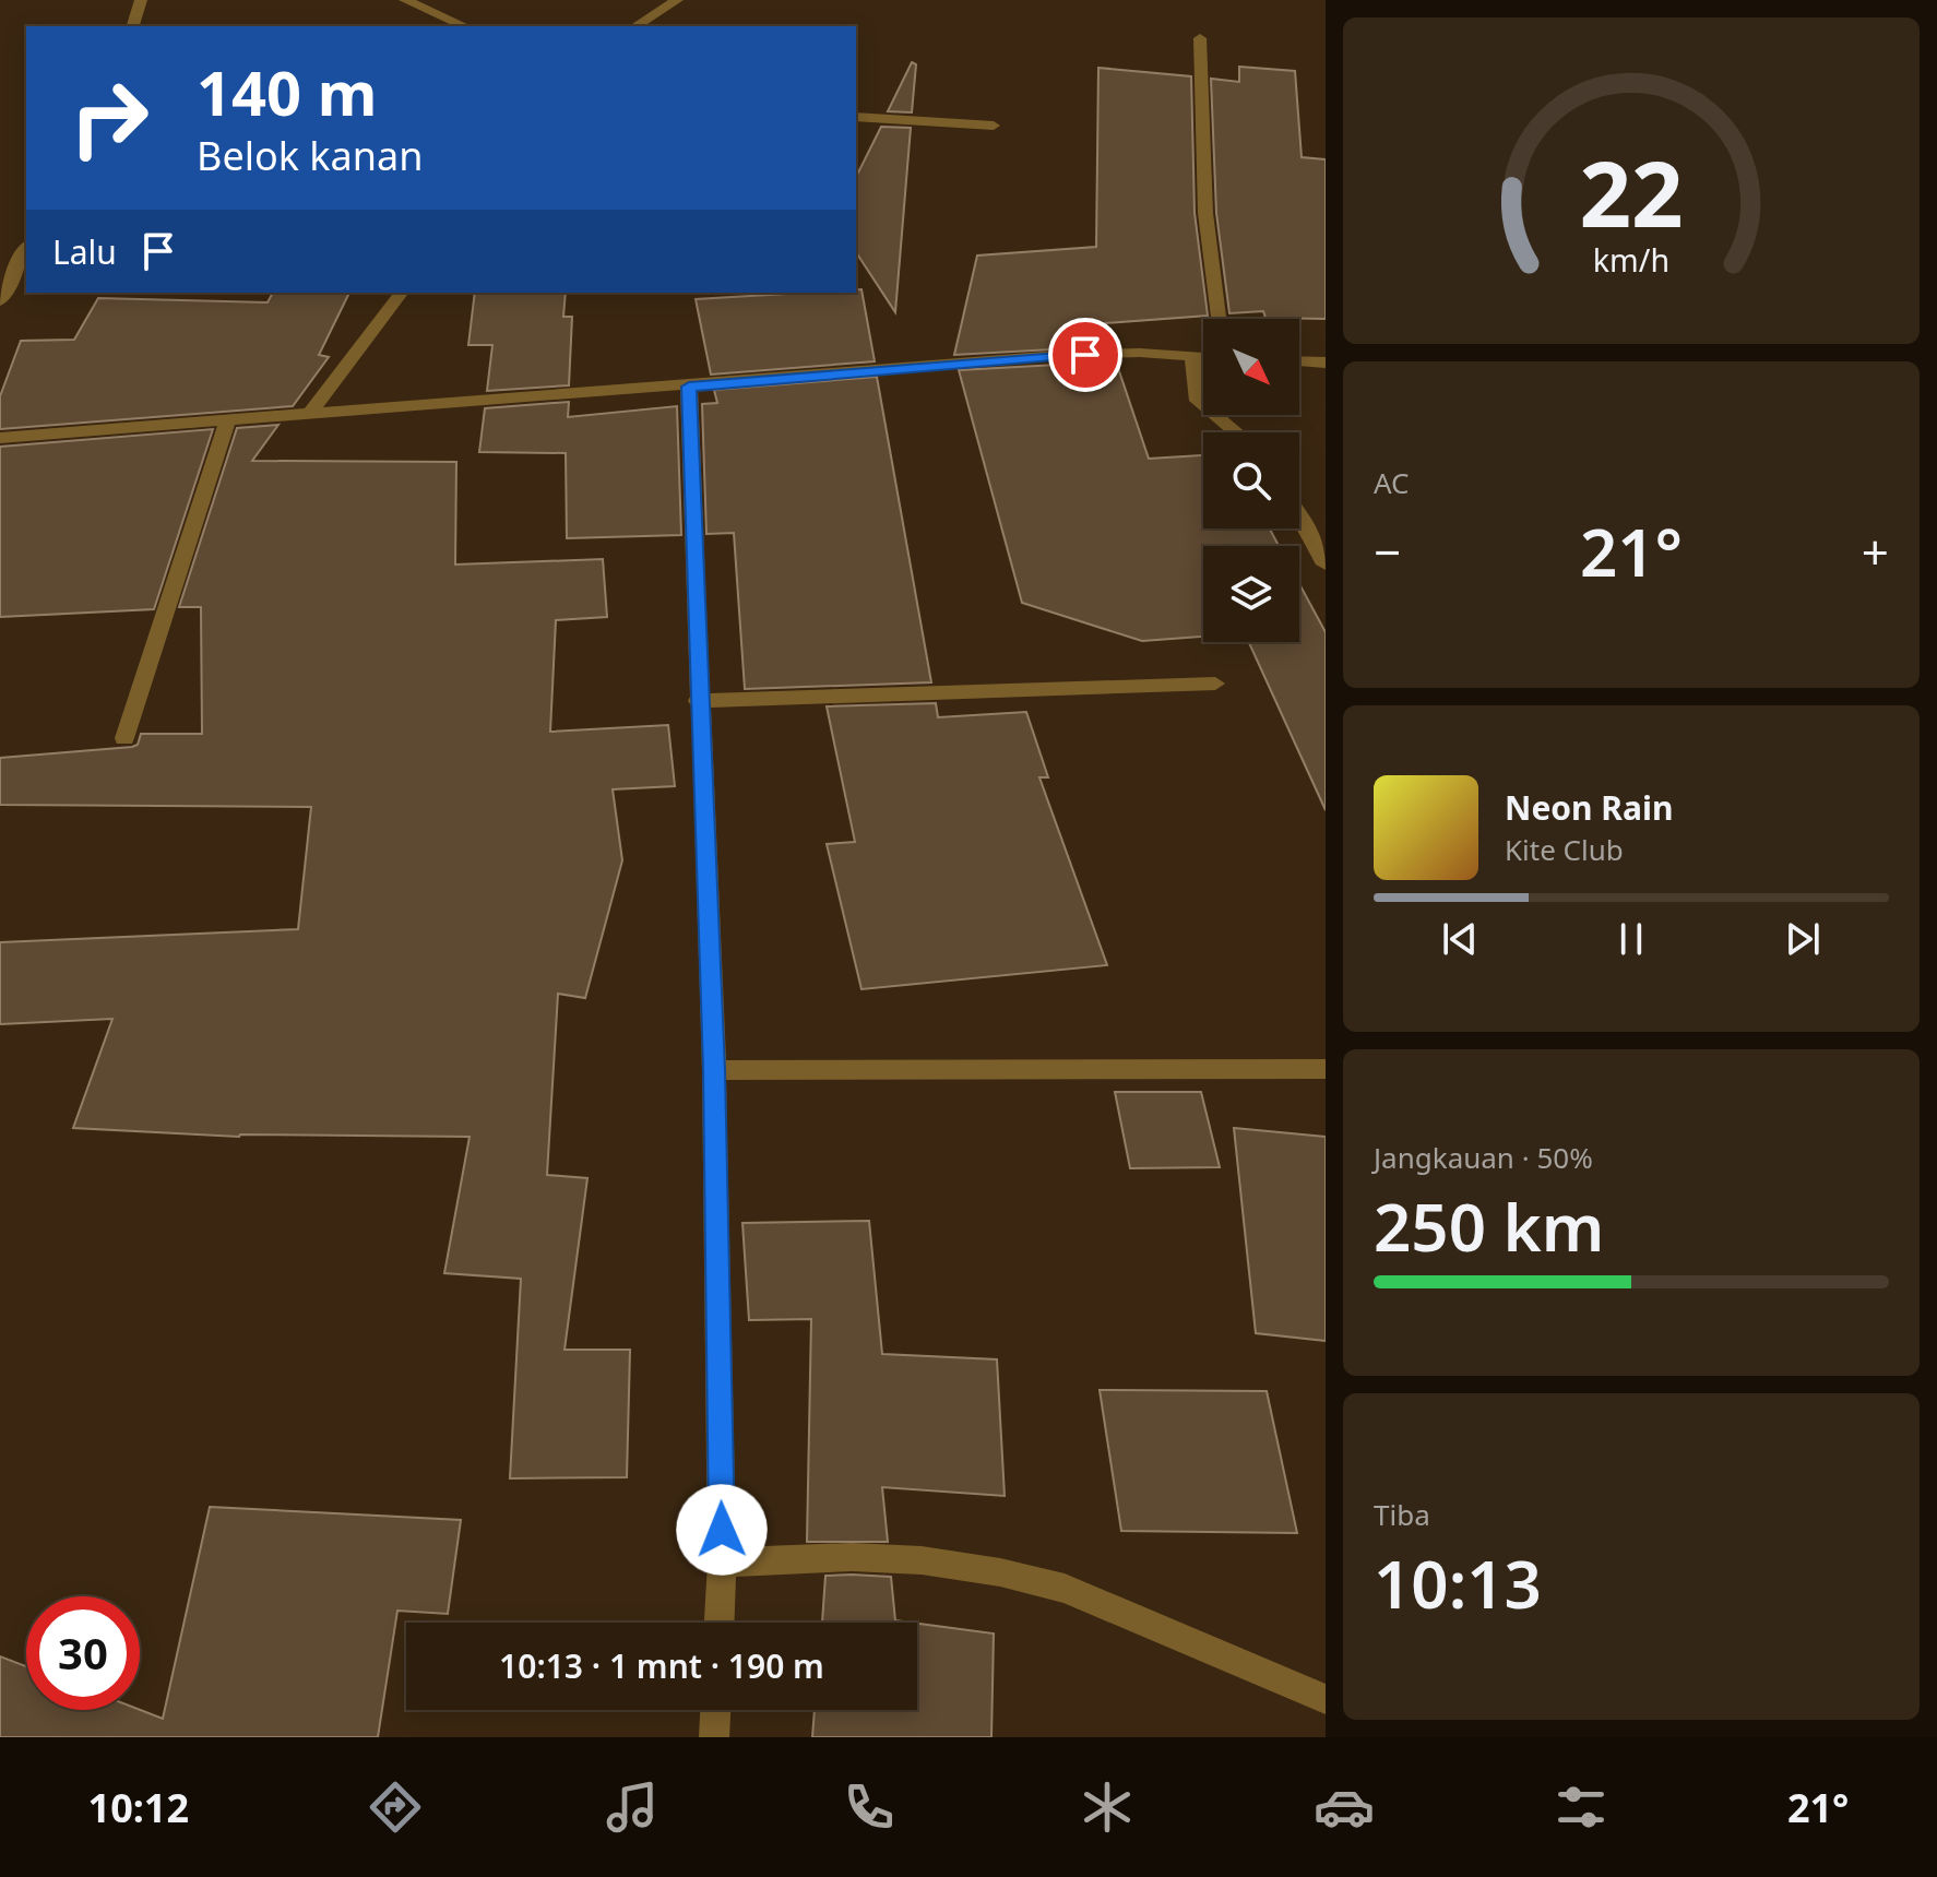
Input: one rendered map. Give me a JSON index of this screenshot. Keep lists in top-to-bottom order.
{
  "north": "bottom right",
  "page": {
    "turn": ["140 m", "Belok kanan"],
    "then": "Lalu",
    "tile": [
      "AC",
      ["Jangkauan · 50%", "250 km"],
      ["Tiba", "10:13"]
    ],
    "heat": ["−", "21°", "+"],
    "song": ["Neon Rain", "Kite Club"],
    "limit": "30",
    "trip": "10:13 · 1 mnt · 190 m",
    "tabs": ["10:12", "21°"],
    "gauge": ["22", "km/h"]
  }
}
